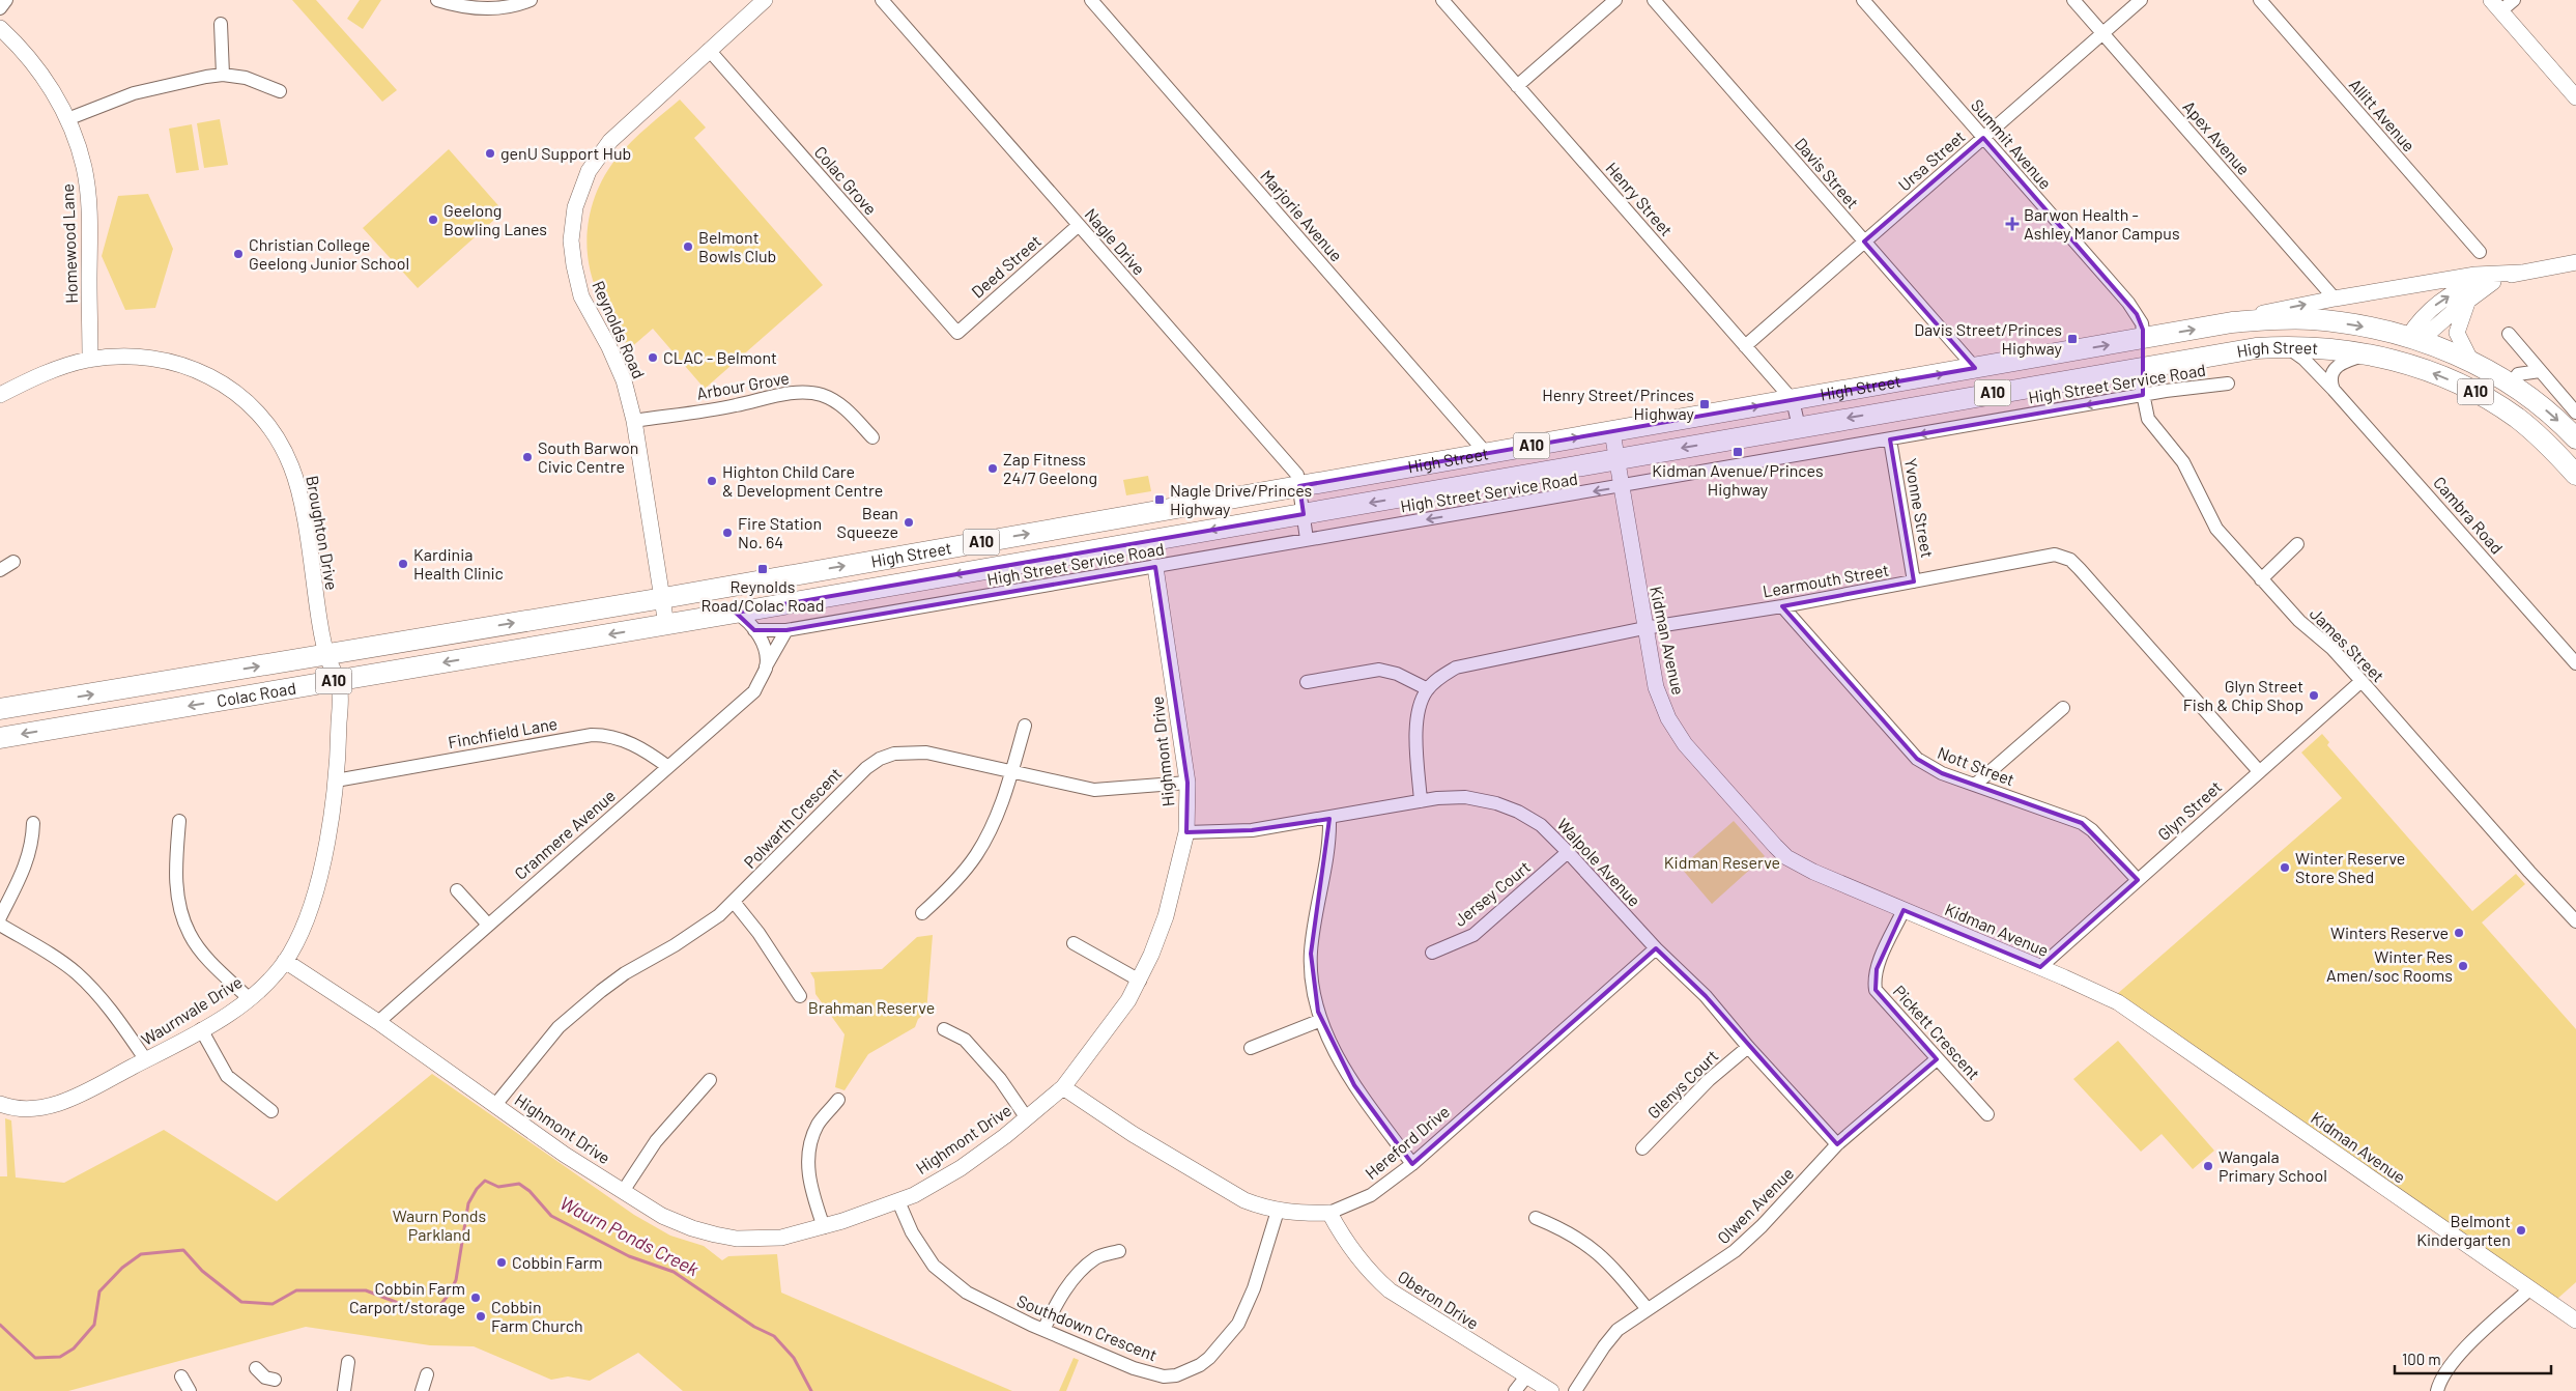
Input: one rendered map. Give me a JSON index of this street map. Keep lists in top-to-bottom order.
{
  "streets": {
    "highway": ["High Street", "A10", "Colac Road"],
    "street": [
      "Allitt Avenue",
      "Apex Avenue",
      "Summit Avenue",
      "Ursa Street",
      "Davis Street",
      "Colac Grove",
      "Henry Street",
      "Marjorie Avenue",
      "Nagle Drive",
      "Homewood Lane",
      "Deed Street",
      "Reynolds Road",
      "High Street Service Road",
      "Arbour Grove",
      "Yvonne Street",
      "Cambra Road",
      "Broughton Drive",
      "Learmouth Street",
      "Kidman Avenue",
      "James Street",
      "Finchfield Lane",
      "Highmont Drive",
      "Nott Street",
      "Glyn Street",
      "Polwarth Crescent",
      "Cranmere Avenue",
      "Walpole Avenue",
      "Jersey Court",
      "Waurnvale Drive",
      "Pickett Crescent",
      "Glenys Court",
      "Hereford Drive",
      "Olwen Avenue",
      "Oberon Drive",
      "Southdown Crescent"
    ]
  },
  "crossings": [
    ["Apex Avenue", "Ursa Street"],
    ["Apex Avenue", "High Street"],
    ["Summit Avenue", "Ursa Street"],
    ["Summit Avenue", "High Street"],
    ["Ursa Street", "Davis Street"],
    ["Ursa Street", "Henry Street"],
    ["Davis Street", "High Street"],
    ["Colac Grove", "Deed Street"],
    ["Colac Grove", "Reynolds Road"],
    ["Henry Street", "High Street"],
    ["Marjorie Avenue", "High Street"],
    ["Nagle Drive", "Deed Street"],
    ["Nagle Drive", "High Street"],
    ["Homewood Lane", "Broughton Drive"],
    ["Reynolds Road", "High Street"],
    ["Reynolds Road", "Arbour Grove"],
    ["Reynolds Road", "Colac Road"],
    ["High Street", "A10"],
    ["High Street", "Cambra Road"],
    ["High Street", "Kidman Avenue"],
    ["High Street", "James Street"],
    ["High Street", "Colac Road"],
    ["High Street Service Road", "Yvonne Street"],
    ["High Street Service Road", "Kidman Avenue"],
    ["High Street Service Road", "James Street"],
    ["High Street Service Road", "Highmont Drive"],
    ["High Street Service Road", "Cranmere Avenue"],
    ["Yvonne Street", "Learmouth Street"],
    ["Broughton Drive", "Colac Road"],
    ["Broughton Drive", "Waurnvale Drive"],
    ["Learmouth Street", "Kidman Avenue"],
    ["Learmouth Street", "Nott Street"],
    ["Learmouth Street", "Glyn Street"],
    ["Kidman Avenue", "Glyn Street"],
    ["Kidman Avenue", "Pickett Crescent"],
    ["James Street", "Glyn Street"],
    ["Colac Road", "Waurnvale Drive"],
    ["Finchfield Lane", "Cranmere Avenue"],
    ["Finchfield Lane", "Waurnvale Drive"],
    ["Highmont Drive", "Polwarth Crescent"],
    ["Highmont Drive", "Cranmere Avenue"],
    ["Highmont Drive", "Walpole Avenue"],
    ["Highmont Drive", "Waurnvale Drive"],
    ["Highmont Drive", "Hereford Drive"],
    ["Highmont Drive", "Southdown Crescent"],
    ["Nott Street", "Glyn Street"],
    ["Walpole Avenue", "Jersey Court"],
    ["Walpole Avenue", "Glenys Court"],
    ["Walpole Avenue", "Hereford Drive"],
    ["Walpole Avenue", "Olwen Avenue"],
    ["Pickett Crescent", "Olwen Avenue"],
    ["Hereford Drive", "Oberon Drive"],
    ["Hereford Drive", "Southdown Crescent"]
  ],
  "one_way": ["High Street Service Road"],
  "water": ["Waurn Ponds Creek"],
  "parks": ["Kidman Reserve", "Brahman Reserve", "Waurn Ponds Parkland"],
  "places": {
    "other": [
      "genU Support Hub",
      "Geelong Bowling Lanes",
      "Belmont Bowls Club",
      "Christian College Geelong Junior School",
      "CLAC - Belmont",
      "South Barwon Civic Centre",
      "Zap Fitness 24/7 Geelong",
      "Highton Child Care & Development Centre",
      "Bean Squeeze",
      "Fire Station No. 64",
      "Kardinia Health Clinic",
      "Glyn Street Fish & Chip Shop",
      "Winter Reserve Store Shed",
      "Winters Reserve",
      "Winter Res Amen/soc Rooms",
      "Wangala Primary School",
      "Belmont Kindergarten",
      "Cobbin Farm",
      "Cobbin Farm Carport/storage",
      "Cobbin Farm Church"
    ],
    "health": ["Barwon Health - Ashley Manor Campus"],
    "transit": [
      "Davis Street/Princes Highway",
      "Henry Street/Princes Highway",
      "Kidman Avenue/Princes Highway",
      "Nagle Drive/Princes Highway",
      "Reynolds Road/Colac Road"
    ]
  },
  "scale_bar": "100 m"
}
